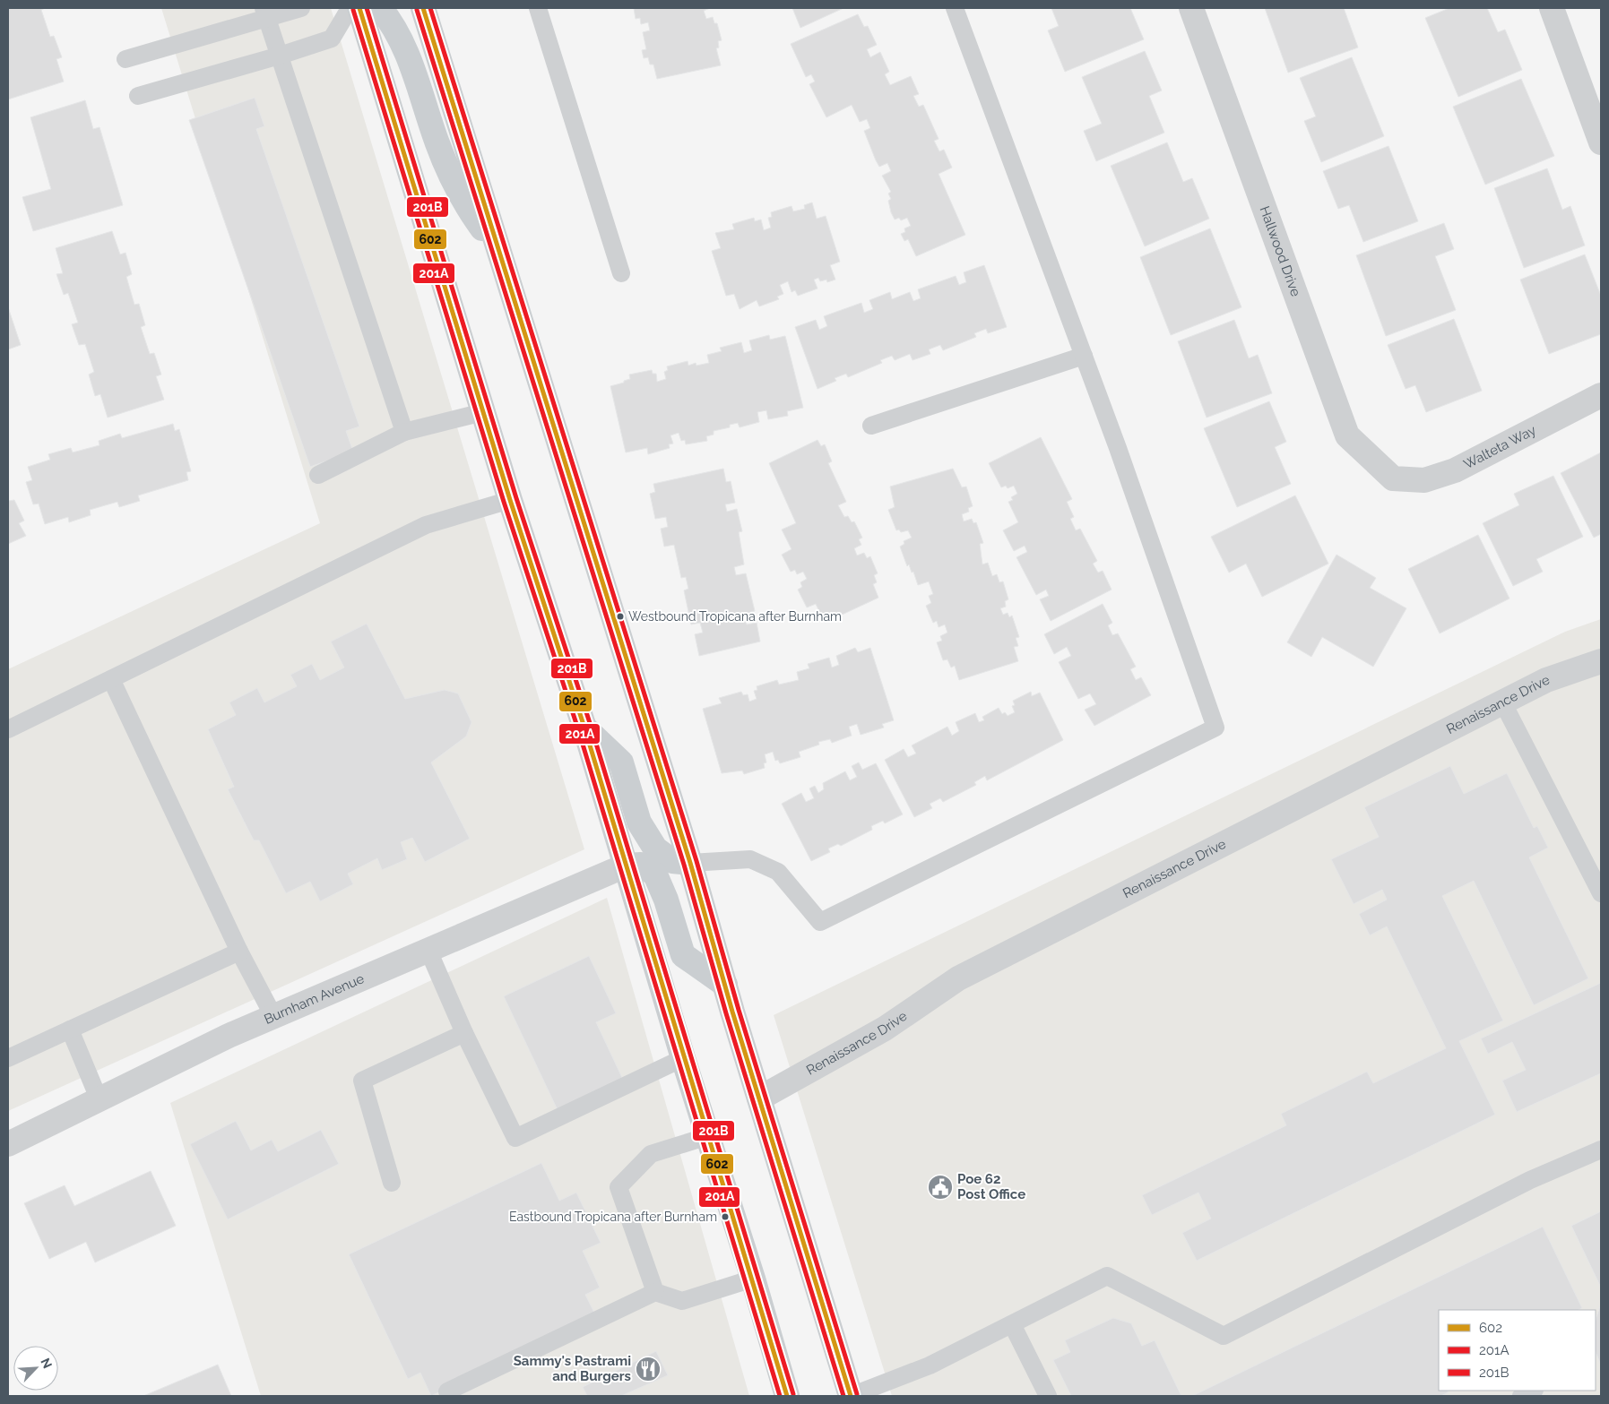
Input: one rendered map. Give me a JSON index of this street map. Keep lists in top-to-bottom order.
{
  "streets": {
    "street": [
      "Hallwood Drive",
      "Walteta Way",
      "Renaissance Drive",
      "Burnham Avenue"
    ]
  },
  "crossings": [
    ["Hallwood Drive", "Walteta Way"]
  ],
  "places": {
    "other": ["Westbound Tropicana after Burnham", "Eastbound Tropicana after Burnham"],
    "public building": ["Poe 62 Post Office"],
    "restaurant": ["Sammy's Pastrami and Burgers"]
  },
  "lines": ["transit line 602", "transit line 201B", "transit line 201A"],
  "legend": ["602", "201A", "201B"],
  "north": "top right"
}
